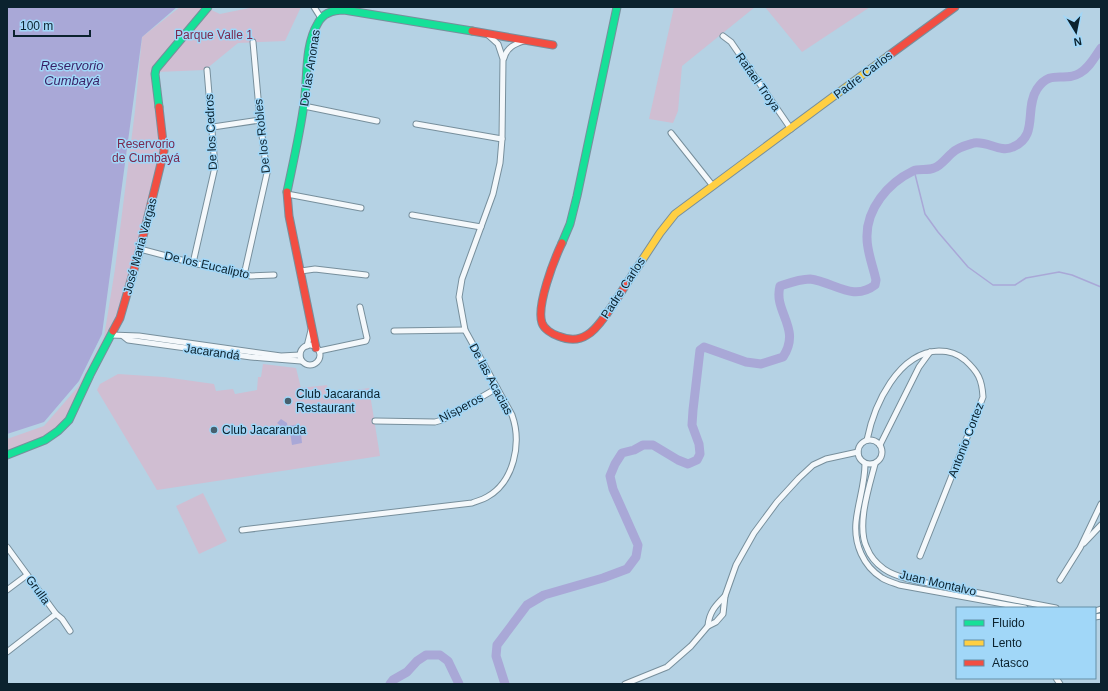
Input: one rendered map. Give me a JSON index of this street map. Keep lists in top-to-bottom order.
{
  "streets": {
    "street": [
      "De las Anonas",
      "Padre Carlos",
      "Rafael Troya",
      "De los Cedros",
      "De los Robles",
      "José Maria Vargas",
      "De los Eucalipto",
      "Jacarandá",
      "De las Acacias",
      "Nísperos",
      "Antonio Cortez",
      "Juan Montalvo",
      "Grulla"
    ]
  },
  "crossings": [
    ["De las Anonas", "Jacarandá"],
    ["Padre Carlos", "Rafael Troya"],
    ["De los Cedros", "De los Eucalipto"],
    ["De los Robles", "De los Eucalipto"],
    ["José Maria Vargas", "De los Eucalipto"],
    ["José Maria Vargas", "Jacarandá"],
    ["De las Acacias", "Nísperos"]
  ],
  "water": ["Reservorio Cumbayá"],
  "parks": ["Parque Valle 1", "Reservorio de Cumbayá"],
  "places": ["Club Jacaranda Restaurant", "Club Jacaranda"],
  "legend": ["Fluido", "Lento", "Atasco"],
  "scale_bar": "100 m",
  "north": "bottom"
}
